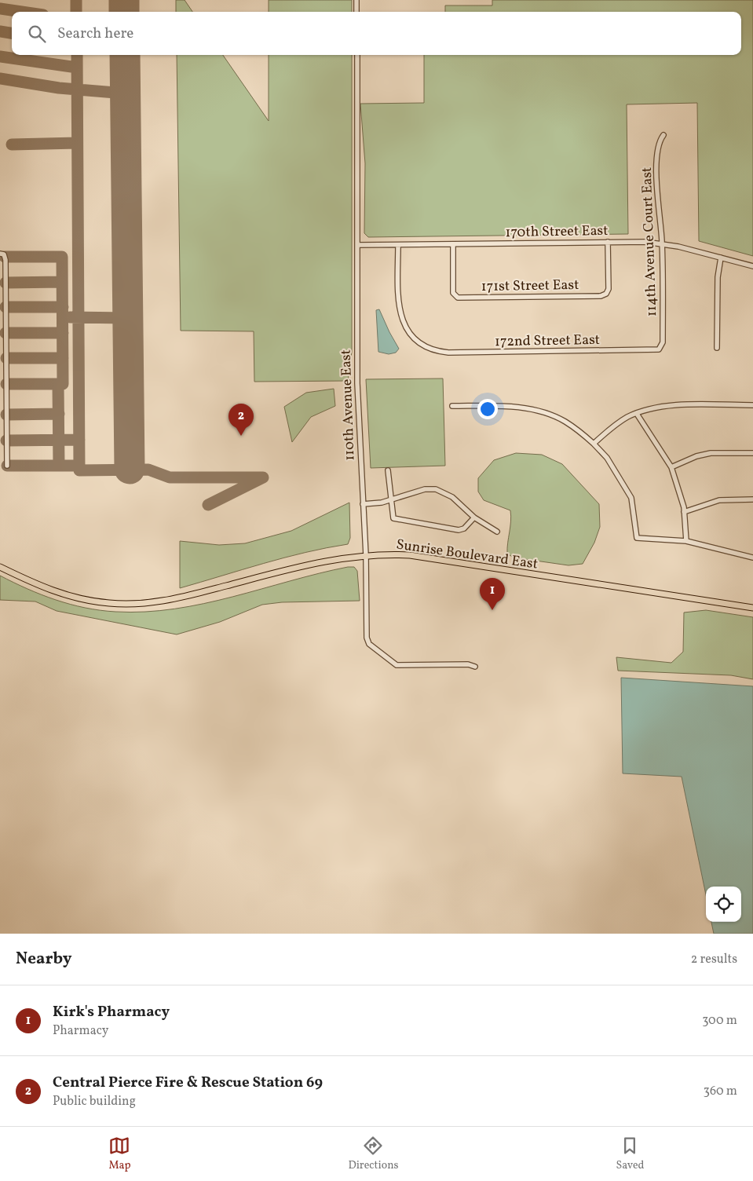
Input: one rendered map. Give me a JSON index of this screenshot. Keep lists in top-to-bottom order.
{
  "streets": {
    "main road": ["Sunrise Boulevard East"],
    "street": [
      "170th Street East",
      "114th Avenue Court East",
      "171st Street East",
      "172nd Street East",
      "110th Avenue East"
    ]
  },
  "crossings": [
    ["170th Street East", "114th Avenue Court East"],
    ["170th Street East", "171st Street East"],
    ["170th Street East", "172nd Street East"],
    ["170th Street East", "110th Avenue East"],
    ["114th Avenue Court East", "172nd Street East"],
    ["110th Avenue East", "Sunrise Boulevard East"]
  ],
  "page": {
    "search": "Search here",
    "pins": ["2", "1"],
    "heading": ["Nearby", "2 results"],
    "list": [
      {
        "mark": "1",
        "name": "Kirk's Pharmacy",
        "note": "Pharmacy",
        "value": "300 m"
      },
      {
        "mark": "2",
        "name": "Central Pierce Fire & Rescue Station 69",
        "note": "Public building",
        "value": "360 m"
      }
    ],
    "nav": ["Map", "Directions", "Saved"]
  }
}
